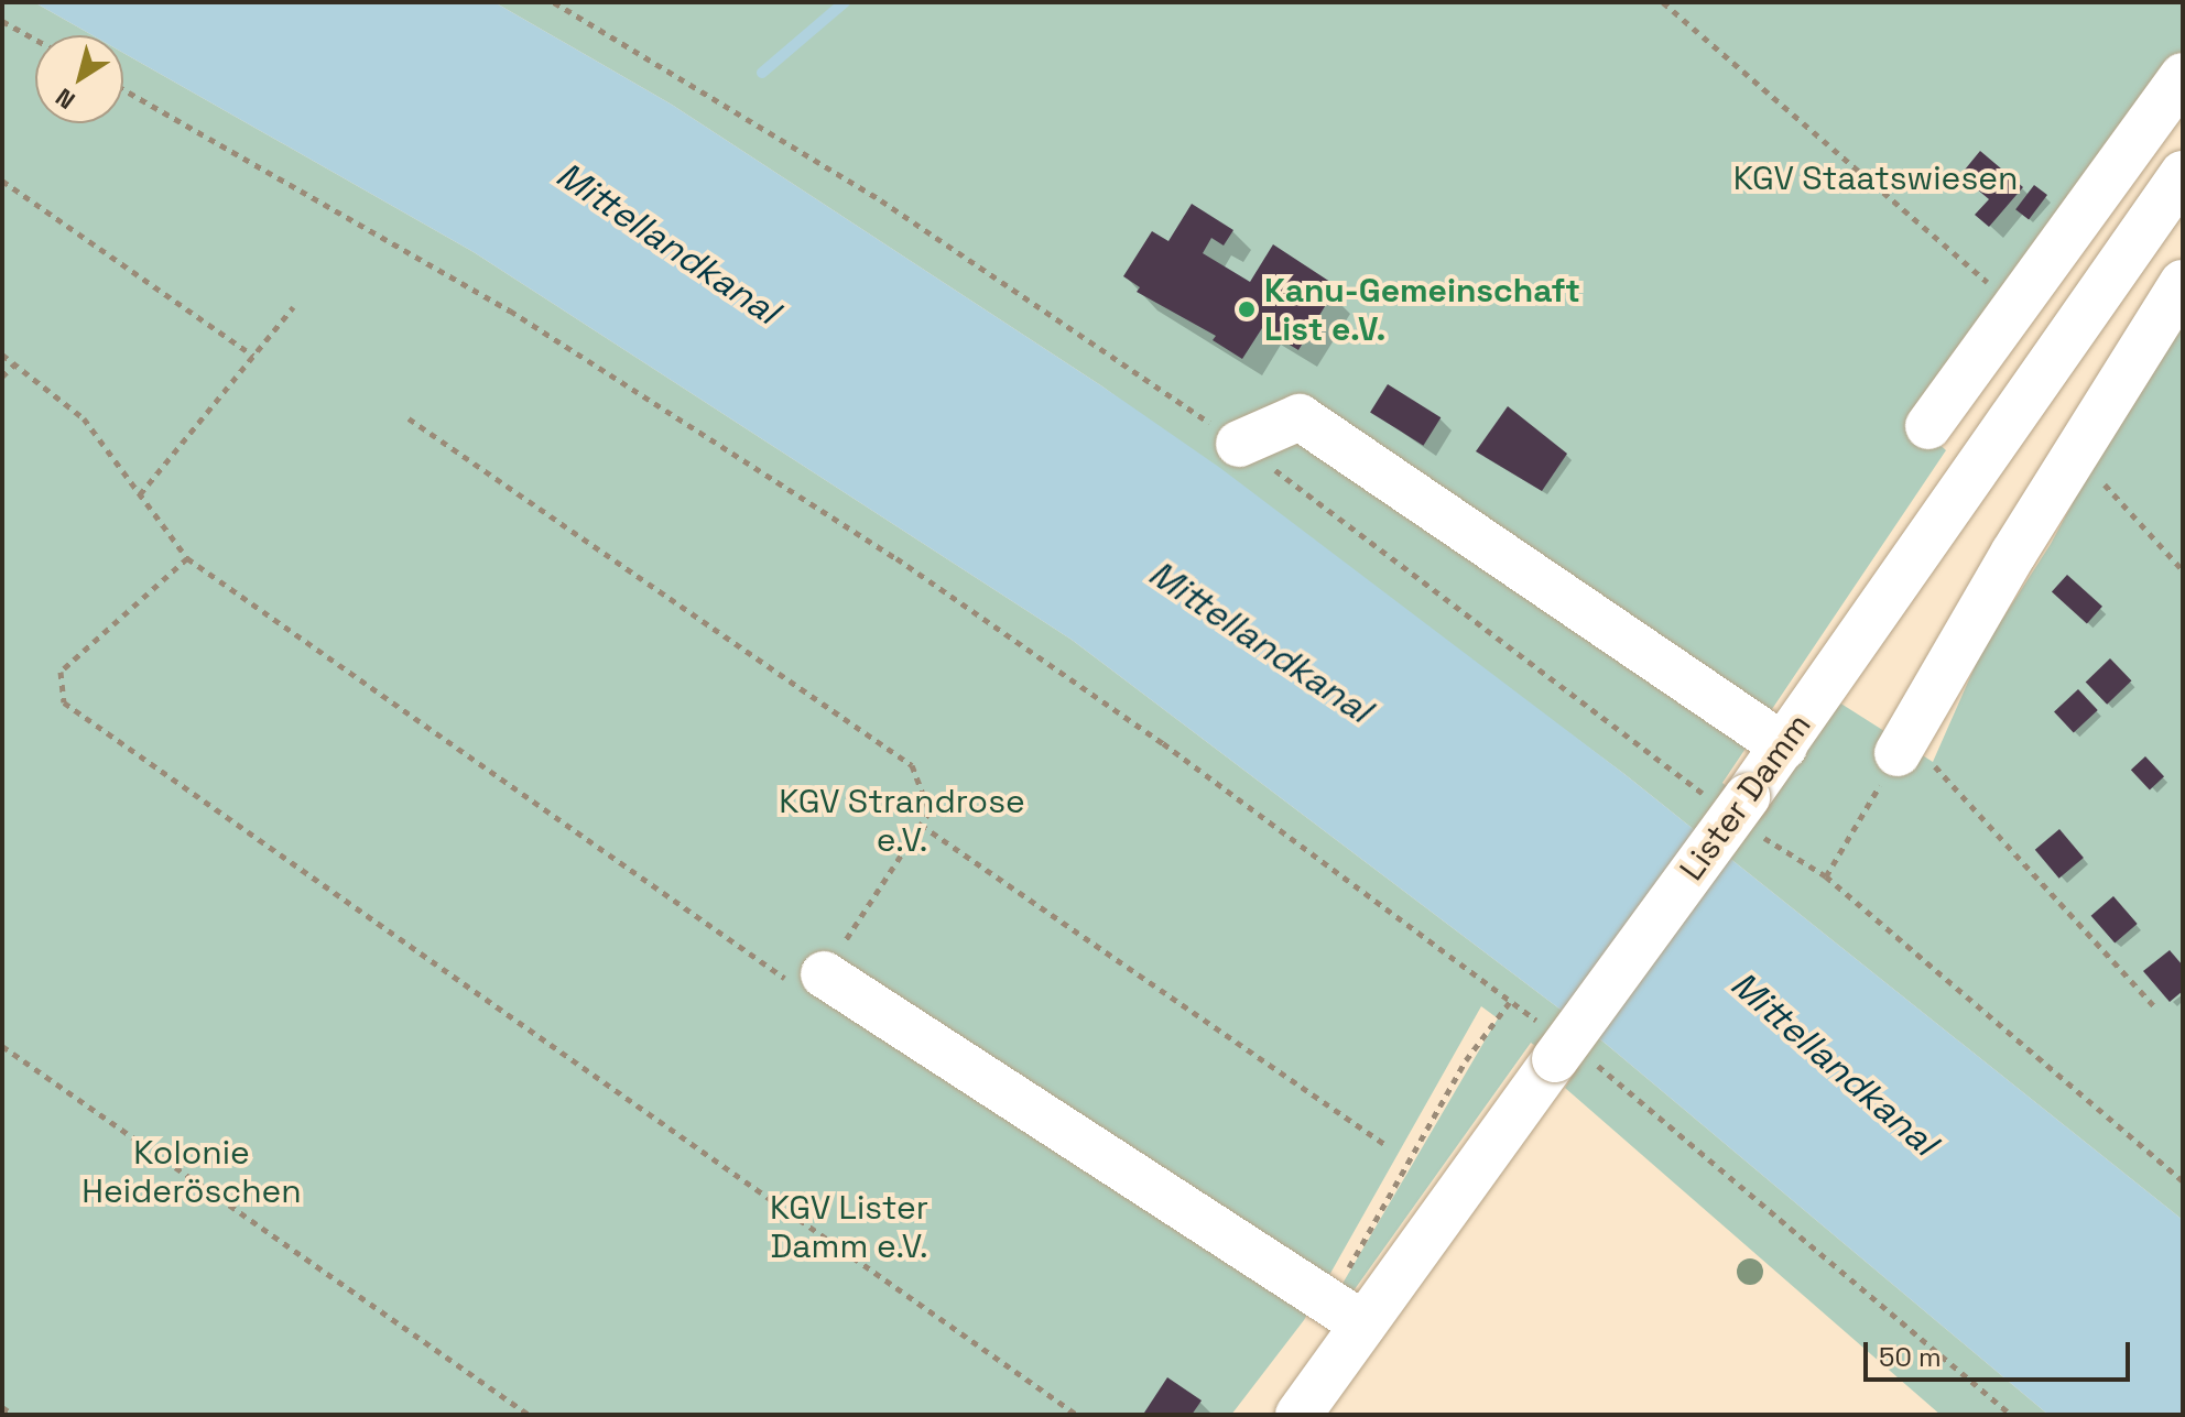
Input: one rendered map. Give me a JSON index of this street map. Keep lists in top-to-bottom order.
{
  "streets": {
    "street": ["Lister Damm"]
  },
  "water": ["Mittellandkanal"],
  "parks": [
    "KGV Staatswiesen",
    "KGV Strandrose e.V.",
    "Kolonie Heideröschen",
    "KGV Lister Damm e.V."
  ],
  "places": ["Kanu-Gemeinschaft List e.V."],
  "scale_bar": "50 m",
  "north": "bottom left"
}
